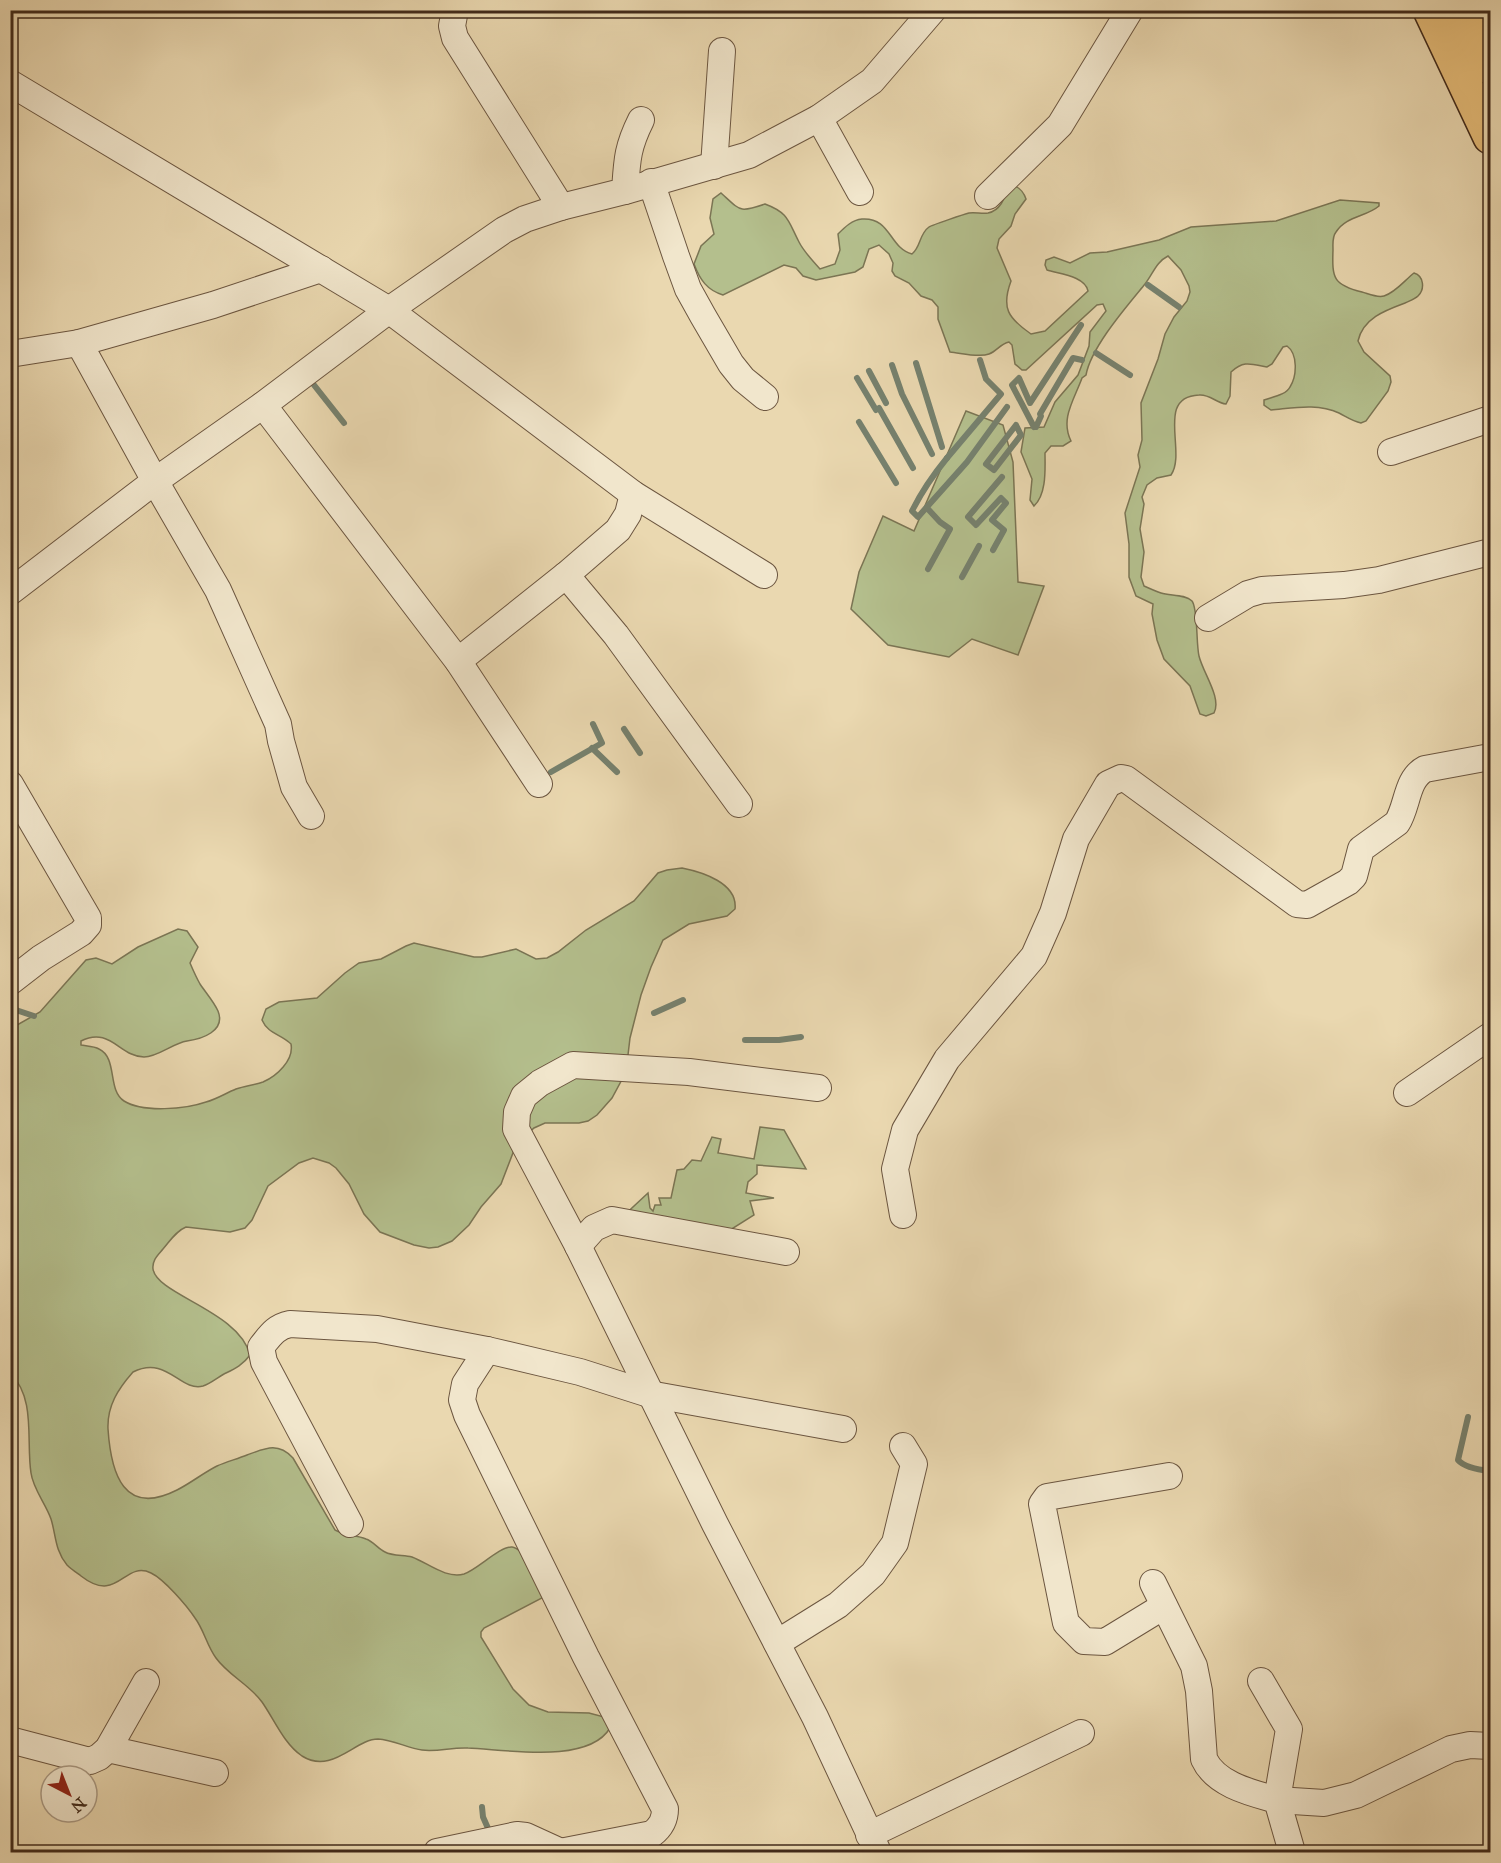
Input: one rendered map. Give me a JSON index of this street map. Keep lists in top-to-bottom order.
{
  "north": "bottom right"
}
